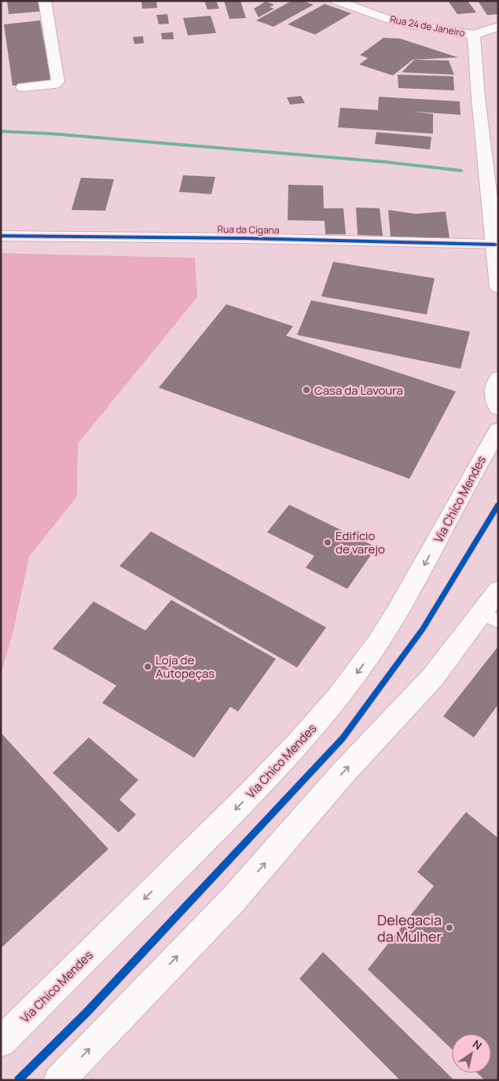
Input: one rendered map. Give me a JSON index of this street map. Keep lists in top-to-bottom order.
{
  "streets": {
    "main road": ["Rua 24 de Janeiro", "Rua da Cigana", "Via Chico Mendes"]
  },
  "places": [
    "Casa da Lavoura",
    "Edifício de varejo",
    "Loja de Autopeças",
    "Delegacia da Mulher"
  ],
  "north": "top right"
}
